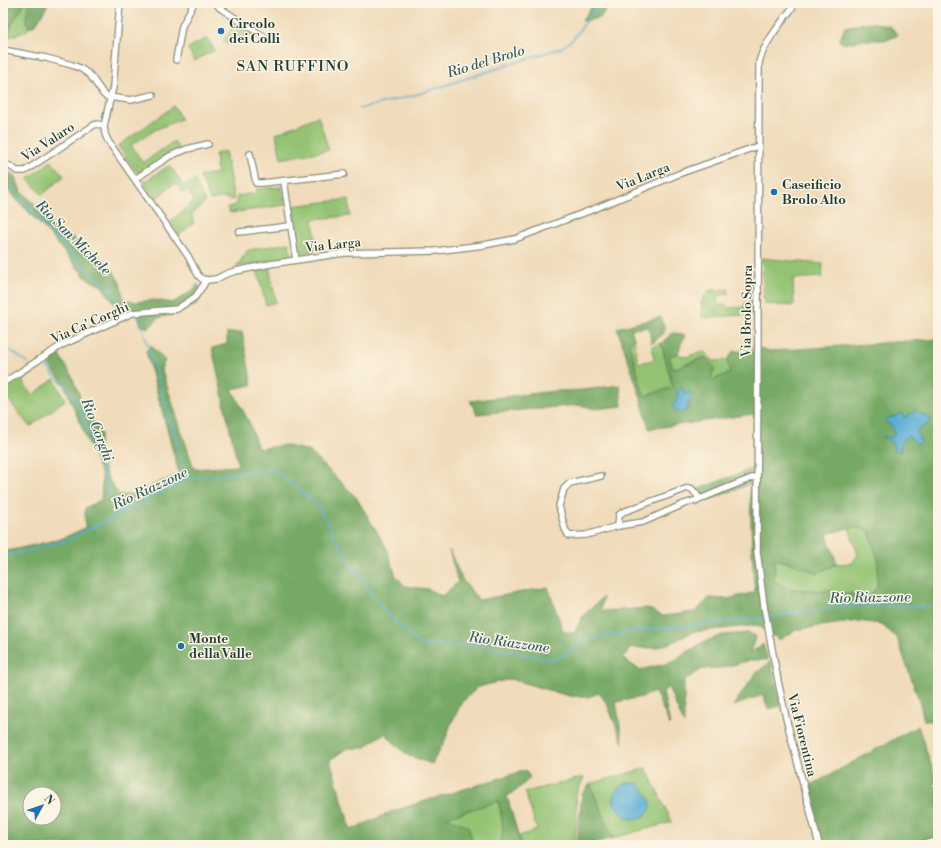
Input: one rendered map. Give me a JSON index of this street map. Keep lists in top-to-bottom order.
{
  "streets": {
    "street": [
      "Via Valaro",
      "Via Larga",
      "Via Brolo Sopra",
      "Via Ca' Corghi",
      "Via Fiorentina"
    ]
  },
  "crossings": [
    ["Via Larga", "Via Brolo Sopra"],
    ["Via Larga", "Via Ca' Corghi"],
    ["Via Brolo Sopra", "Via Fiorentina"]
  ],
  "districts": ["SAN RUFFINO"],
  "water": [
    "Rio del Brolo",
    "Rio San Michele",
    "Rio Corghi",
    "Rio Riazzone"
  ],
  "places": ["Circolo dei Colli", "Caseificio Brolo Alto", "Monte della Valle"],
  "north": "top right"
}
